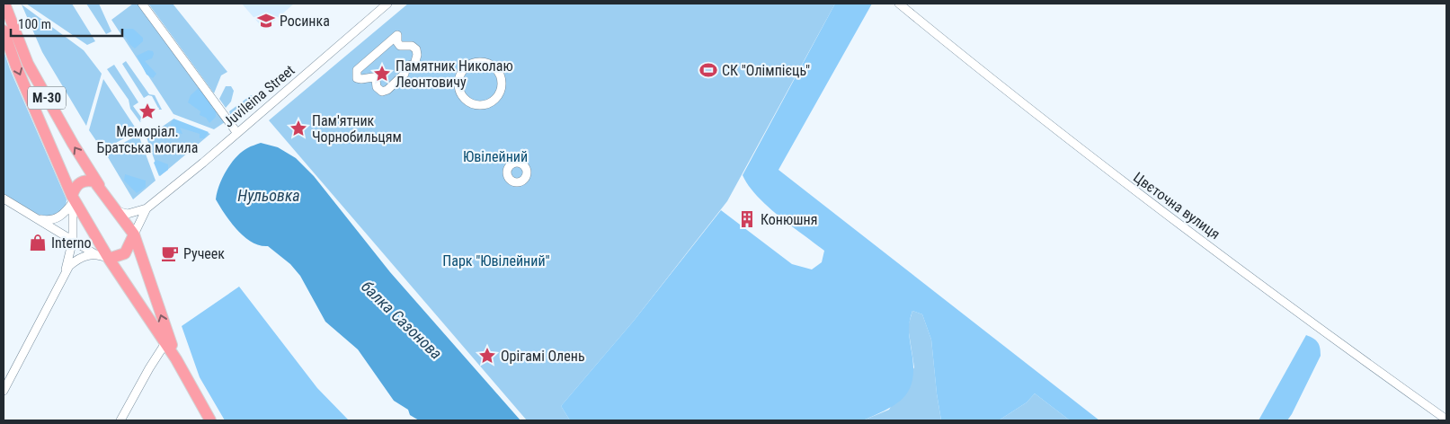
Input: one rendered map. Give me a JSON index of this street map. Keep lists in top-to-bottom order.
{
  "streets": {
    "highway": ["М-30"],
    "street": ["Juvileina Street", "Цвєточна вулиця"]
  },
  "crossings": [
    ["Juvileina Street", "М-30"]
  ],
  "water": ["Нульовка", "балка Сазонова"],
  "parks": ["Ювілейний", "Парк \"Ювілейний\""],
  "places": {
    "school or university": ["Росинка"],
    "sports": ["СК \"Олімпієць\""],
    "place": [
      "Памятник Николаю Леонтовичу",
      "Меморіал. Братська могила",
      "Пам'ятник Чорнобильцям",
      "Орігамі Олень"
    ],
    "building": ["Конюшня"],
    "shop": ["Interno"],
    "cafe": ["Ручеек"]
  },
  "scale_bar": "100 m"
}
